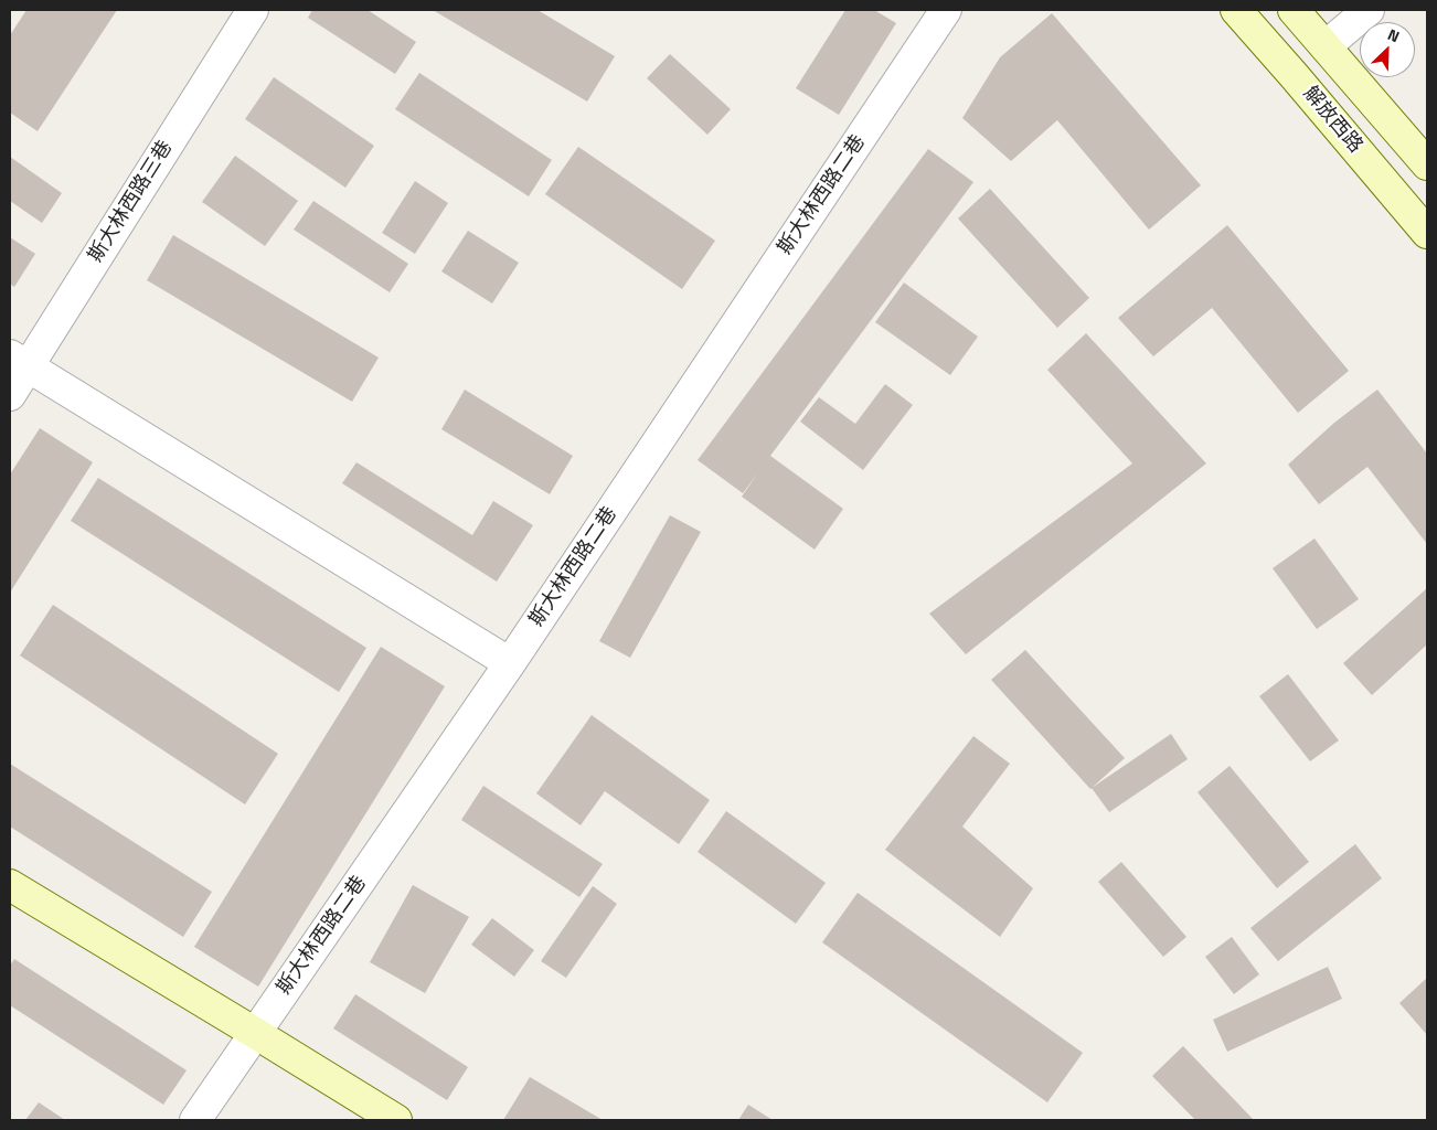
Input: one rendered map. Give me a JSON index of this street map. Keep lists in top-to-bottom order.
{
  "streets": {
    "main road": ["解放西路"],
    "street": ["斯大林西路二巷", "斯大林西路三巷"]
  },
  "north": "top right"
}
